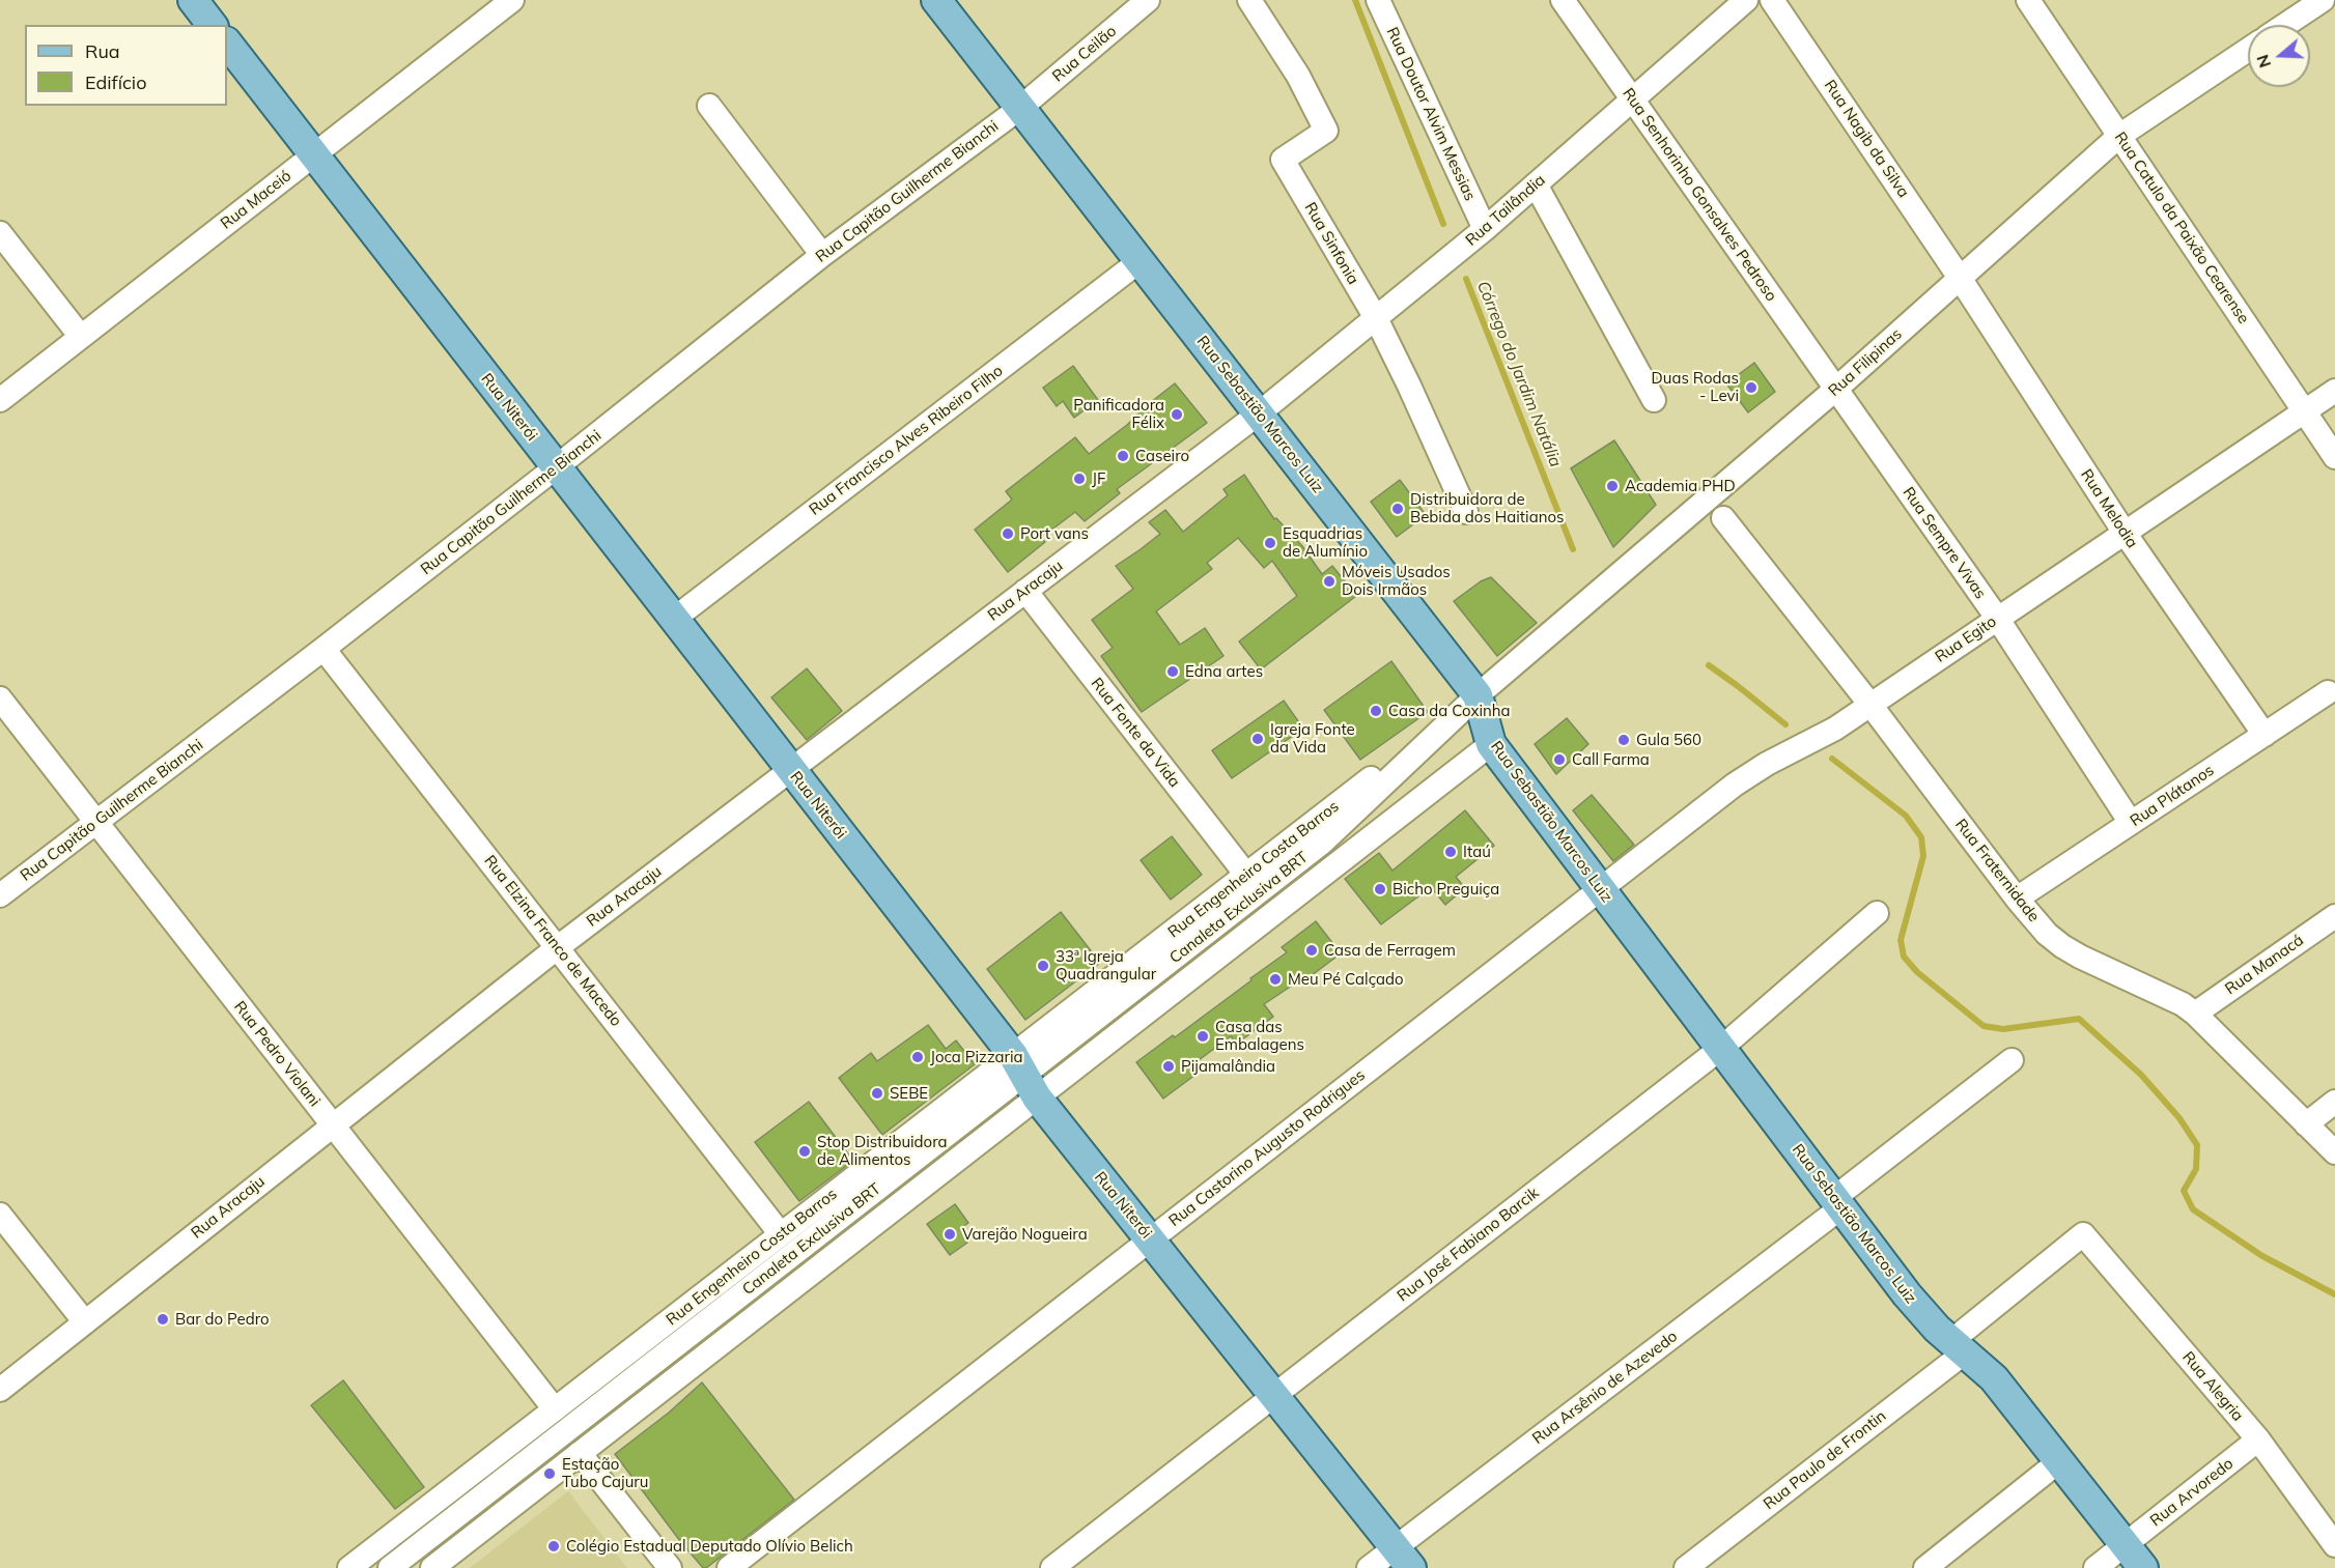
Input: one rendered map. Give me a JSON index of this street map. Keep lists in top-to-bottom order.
{
  "streets": {
    "main road": ["Rua Niterói", "Rua Sebastião Marcos Luiz"],
    "street": [
      "Rua Ceilão",
      "Rua Doutor Alvim Messias",
      "Rua Nagib da Silva",
      "Rua Capitão Guilherme Bianchi",
      "Rua Senhorinho Gonsalves Pedroso",
      "Rua Maceió",
      "Rua Tailândia",
      "Rua Catulo da Paixão Cearense",
      "Rua Sinfonia",
      "Rua Filipinas",
      "Rua Francisco Alves Ribeiro Filho",
      "Rua Melodia",
      "Rua Sempre Vivas",
      "Rua Aracaju",
      "Rua Egito",
      "Rua Fonte da Vida",
      "Rua Plátanos",
      "Rua Engenheiro Costa Barros",
      "Rua Fraternidade",
      "Canaleta Exclusiva BRT",
      "Rua Elzina Franco de Macedo",
      "Rua Manacá",
      "Rua Pedro Violani",
      "Rua Castorino Augusto Rodrigues",
      "Rua José Fabiano Barcik",
      "Rua Alegria",
      "Rua Arsênio de Azevedo",
      "Rua Paulo de Frontin",
      "Rua Arvoredo"
    ]
  },
  "crossings": [
    ["Rua Ceilão", "Rua Capitão Guilherme Bianchi"],
    ["Rua Ceilão", "Rua Sebastião Marcos Luiz"],
    ["Rua Doutor Alvim Messias", "Rua Tailândia"],
    ["Rua Nagib da Silva", "Rua Filipinas"],
    ["Rua Nagib da Silva", "Rua Melodia"],
    ["Rua Capitão Guilherme Bianchi", "Rua Niterói"],
    ["Rua Capitão Guilherme Bianchi", "Rua Sebastião Marcos Luiz"],
    ["Rua Capitão Guilherme Bianchi", "Rua Elzina Franco de Macedo"],
    ["Rua Capitão Guilherme Bianchi", "Rua Pedro Violani"],
    ["Rua Senhorinho Gonsalves Pedroso", "Rua Tailândia"],
    ["Rua Senhorinho Gonsalves Pedroso", "Rua Filipinas"],
    ["Rua Senhorinho Gonsalves Pedroso", "Rua Sempre Vivas"],
    ["Rua Maceió", "Rua Niterói"],
    ["Rua Tailândia", "Rua Sinfonia"],
    ["Rua Tailândia", "Rua Sebastião Marcos Luiz"],
    ["Rua Tailândia", "Rua Aracaju"],
    ["Rua Catulo da Paixão Cearense", "Rua Filipinas"],
    ["Rua Catulo da Paixão Cearense", "Rua Egito"],
    ["Rua Filipinas", "Rua Sebastião Marcos Luiz"],
    ["Rua Filipinas", "Rua Melodia"],
    ["Rua Filipinas", "Rua Sempre Vivas"],
    ["Rua Filipinas", "Rua Engenheiro Costa Barros"],
    ["Rua Filipinas", "Canaleta Exclusiva BRT"],
    ["Rua Niterói", "Rua Francisco Alves Ribeiro Filho"],
    ["Rua Niterói", "Rua Aracaju"],
    ["Rua Niterói", "Rua Engenheiro Costa Barros"],
    ["Rua Niterói", "Canaleta Exclusiva BRT"],
    ["Rua Niterói", "Rua Castorino Augusto Rodrigues"],
    ["Rua Niterói", "Rua José Fabiano Barcik"],
    ["Rua Niterói", "Rua Arsênio de Azevedo"],
    ["Rua Sebastião Marcos Luiz", "Rua Francisco Alves Ribeiro Filho"],
    ["Rua Sebastião Marcos Luiz", "Rua Aracaju"],
    ["Rua Sebastião Marcos Luiz", "Rua Egito"],
    ["Rua Sebastião Marcos Luiz", "Rua Engenheiro Costa Barros"],
    ["Rua Sebastião Marcos Luiz", "Canaleta Exclusiva BRT"],
    ["Rua Sebastião Marcos Luiz", "Rua Castorino Augusto Rodrigues"],
    ["Rua Sebastião Marcos Luiz", "Rua José Fabiano Barcik"],
    ["Rua Sebastião Marcos Luiz", "Rua Arsênio de Azevedo"],
    ["Rua Sebastião Marcos Luiz", "Rua Paulo de Frontin"],
    ["Rua Sebastião Marcos Luiz", "Rua Arvoredo"],
    ["Rua Melodia", "Rua Egito"],
    ["Rua Melodia", "Rua Plátanos"],
    ["Rua Sempre Vivas", "Rua Egito"],
    ["Rua Sempre Vivas", "Rua Plátanos"],
    ["Rua Aracaju", "Rua Fonte da Vida"],
    ["Rua Aracaju", "Rua Elzina Franco de Macedo"],
    ["Rua Aracaju", "Rua Pedro Violani"],
    ["Rua Egito", "Rua Fraternidade"],
    ["Rua Egito", "Rua Castorino Augusto Rodrigues"],
    ["Rua Fonte da Vida", "Rua Engenheiro Costa Barros"],
    ["Rua Plátanos", "Rua Fraternidade"],
    ["Rua Engenheiro Costa Barros", "Canaleta Exclusiva BRT"],
    ["Rua Engenheiro Costa Barros", "Rua Elzina Franco de Macedo"],
    ["Rua Engenheiro Costa Barros", "Rua Pedro Violani"],
    ["Rua Fraternidade", "Rua Manacá"],
    ["Rua Alegria", "Rua Paulo de Frontin"],
    ["Rua Alegria", "Rua Arvoredo"]
  ],
  "water": ["Córrego do Jardim Natália"],
  "places": [
    "Duas Rodas - Levi",
    "Panificadora Félix",
    "Caseiro",
    "JF",
    "Academia PHD",
    "Distribuidora de Bebida dos Haitianos",
    "Port vans",
    "Esquadrias de Alumínio",
    "Móveis Usados Dois Irmãos",
    "Edna artes",
    "Casa da Coxinha",
    "Igreja Fonte da Vida",
    "Gula 560",
    "Call Farma",
    "Itaú",
    "Bicho Preguiça",
    "Casa de Ferragem",
    "33ª Igreja Quadrangular",
    "Meu Pé Calçado",
    "Casa das Embalagens",
    "Joca Pizzaria",
    "Pijamalândia",
    "SEBE",
    "Stop Distribuidora de Alimentos",
    "Varejão Nogueira",
    "Bar do Pedro",
    "Estação Tubo Cajuru",
    "Colégio Estadual Deputado Olívio Belich"
  ],
  "legend": ["Rua", "Edifício"],
  "north": "left"
}
